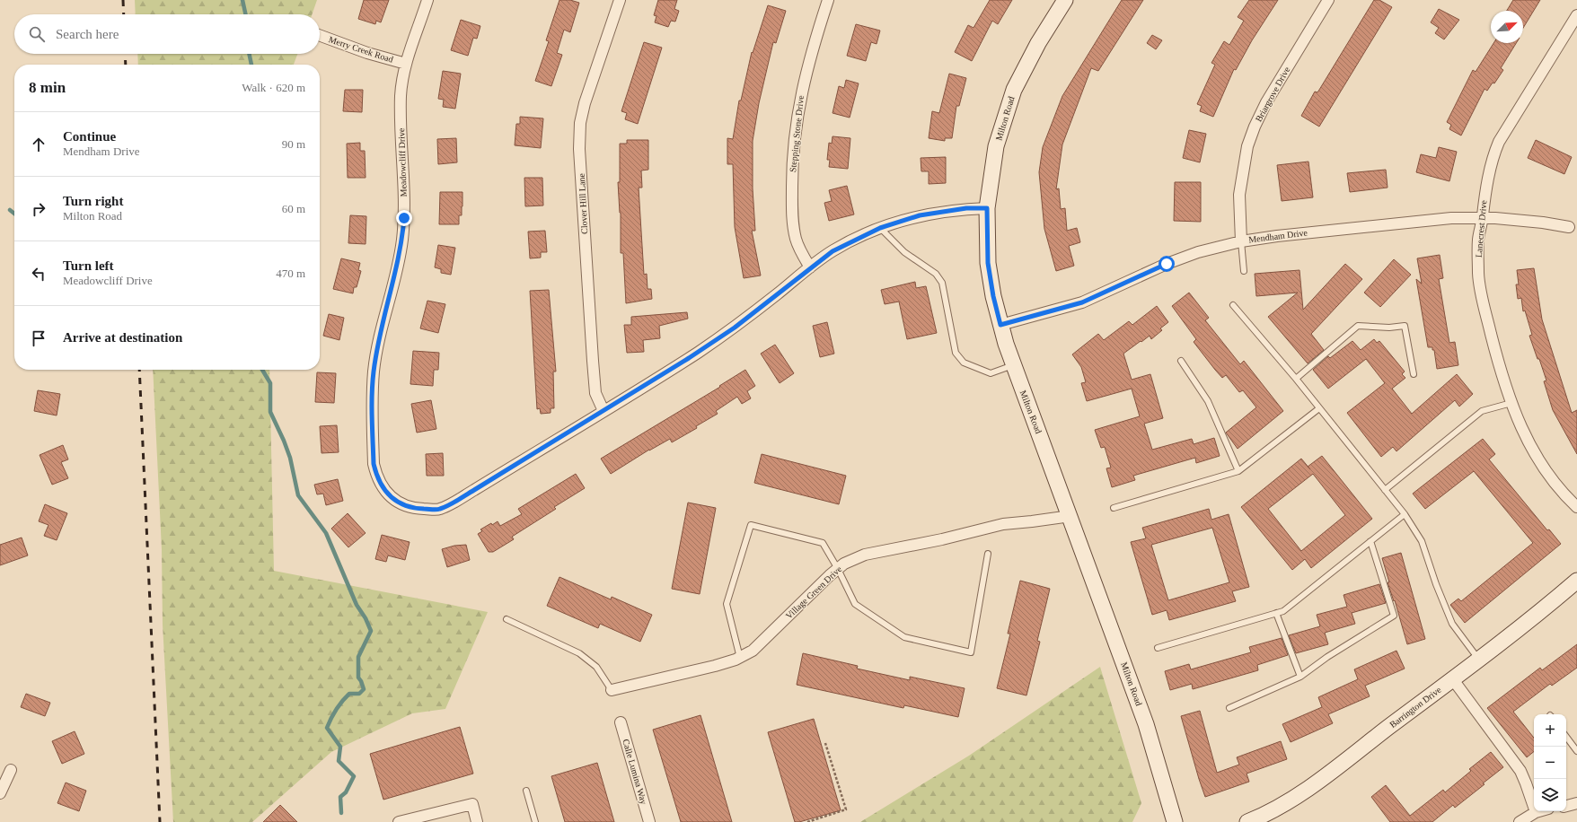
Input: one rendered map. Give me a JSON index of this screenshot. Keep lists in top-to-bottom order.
{
  "streets": {
    "street": [
      "Merry Creek Road",
      "Briargrove Drive",
      "Milton Road",
      "Stepping Stone Drive",
      "Meadowcliff Drive",
      "Clover Hill Lane",
      "Lanecrest Drive",
      "Mendham Drive",
      "Village Green Drive",
      "Barrington Drive",
      "Calle Lumina Way"
    ]
  },
  "crossings": [
    ["Merry Creek Road", "Meadowcliff Drive"],
    ["Briargrove Drive", "Mendham Drive"],
    ["Milton Road", "Meadowcliff Drive"],
    ["Milton Road", "Mendham Drive"],
    ["Milton Road", "Village Green Drive"],
    ["Stepping Stone Drive", "Meadowcliff Drive"],
    ["Meadowcliff Drive", "Clover Hill Lane"],
    ["Lanecrest Drive", "Mendham Drive"]
  ],
  "north": "top right",
  "page": {
    "search": "Search here",
    "heading": ["8 min", "Walk · 620 m"],
    "list": [
      ["Continue", "Mendham Drive", "90 m"],
      ["Turn right", "Milton Road", "60 m"],
      ["Turn left", "Meadowcliff Drive", "470 m"],
      "Arrive at destination"
    ],
    "map_buttons": ["+", "−"]
  }
}
